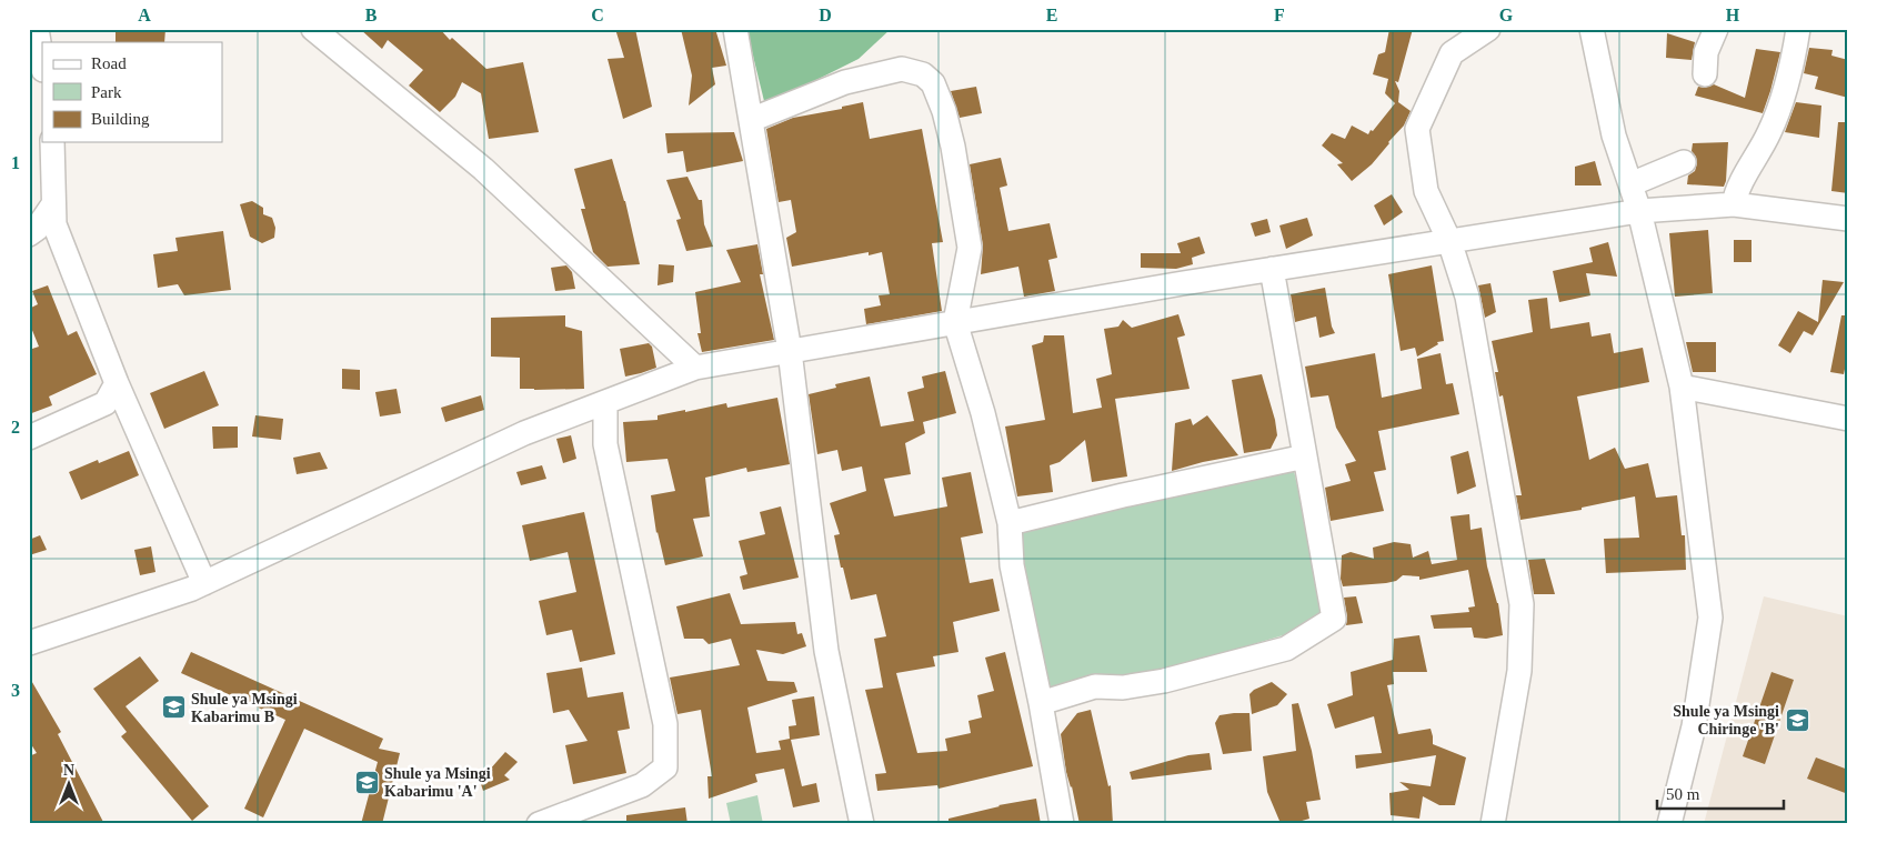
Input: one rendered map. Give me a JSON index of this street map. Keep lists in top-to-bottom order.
{
  "places": {
    "school or university": ["Shule ya Msingi Kabarimu B", "Shule ya Msingi Chiringe 'B'", "Shule ya Msingi Kabarimu 'A'"]
  },
  "legend": ["Road", "Park", "Building"],
  "scale_bar": "50 m",
  "north": "top",
  "grid": {
    "columns": [
      "A",
      "B",
      "C",
      "D",
      "E",
      "F",
      "G",
      "H"
    ],
    "rows": ["1", "2", "3"]
  }
}
